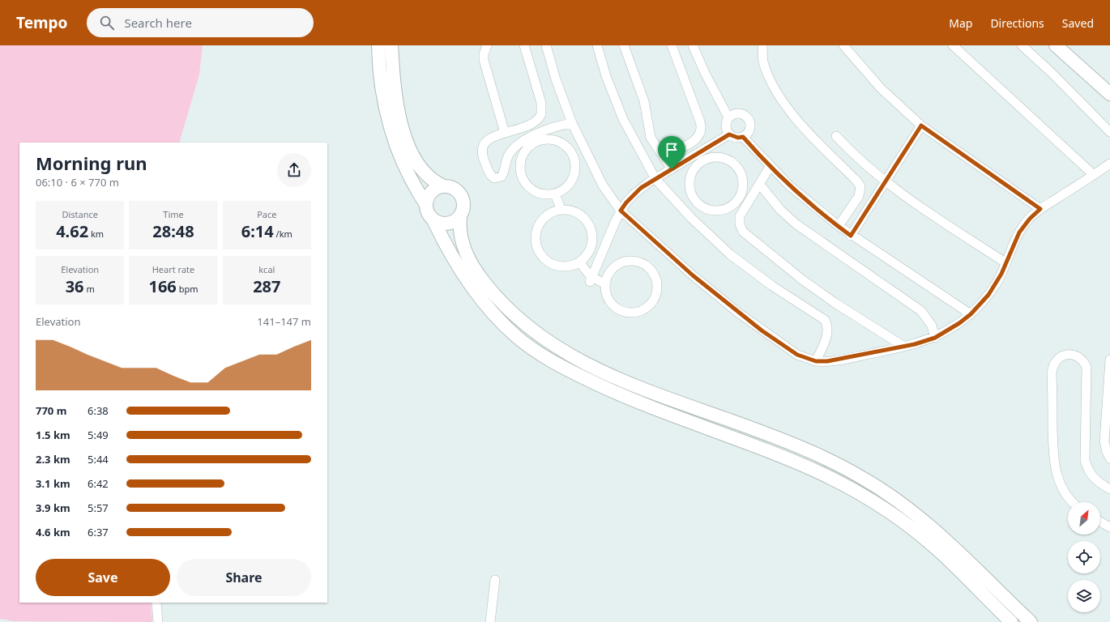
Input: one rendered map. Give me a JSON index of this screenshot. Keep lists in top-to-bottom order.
{
  "north": "top right",
  "page": {
    "header": "Tempo",
    "search": "Search here",
    "nav": ["Map", "Directions", "Saved"],
    "heading": ["Morning run", "06:10 · 6 × 770 m"],
    "stats": [
      ["Distance", "4.62 km"],
      ["Time", "28:48"],
      ["Pace", "6:14 /km"],
      ["Elevation", "36 m"],
      ["Heart rate", "166 bpm"],
      ["kcal", "287"]
    ],
    "chart": ["Elevation", "141–147 m"],
    "list": [
      {
        "name": "770 m",
        "note": "6:38"
      },
      {
        "name": "1.5 km",
        "note": "5:49"
      },
      {
        "name": "2.3 km",
        "note": "5:44"
      },
      {
        "name": "3.1 km",
        "note": "6:42"
      },
      {
        "name": "3.9 km",
        "note": "5:57"
      },
      {
        "name": "4.6 km",
        "note": "6:37"
      }
    ],
    "buttons": ["Save", "Share"]
  }
}
